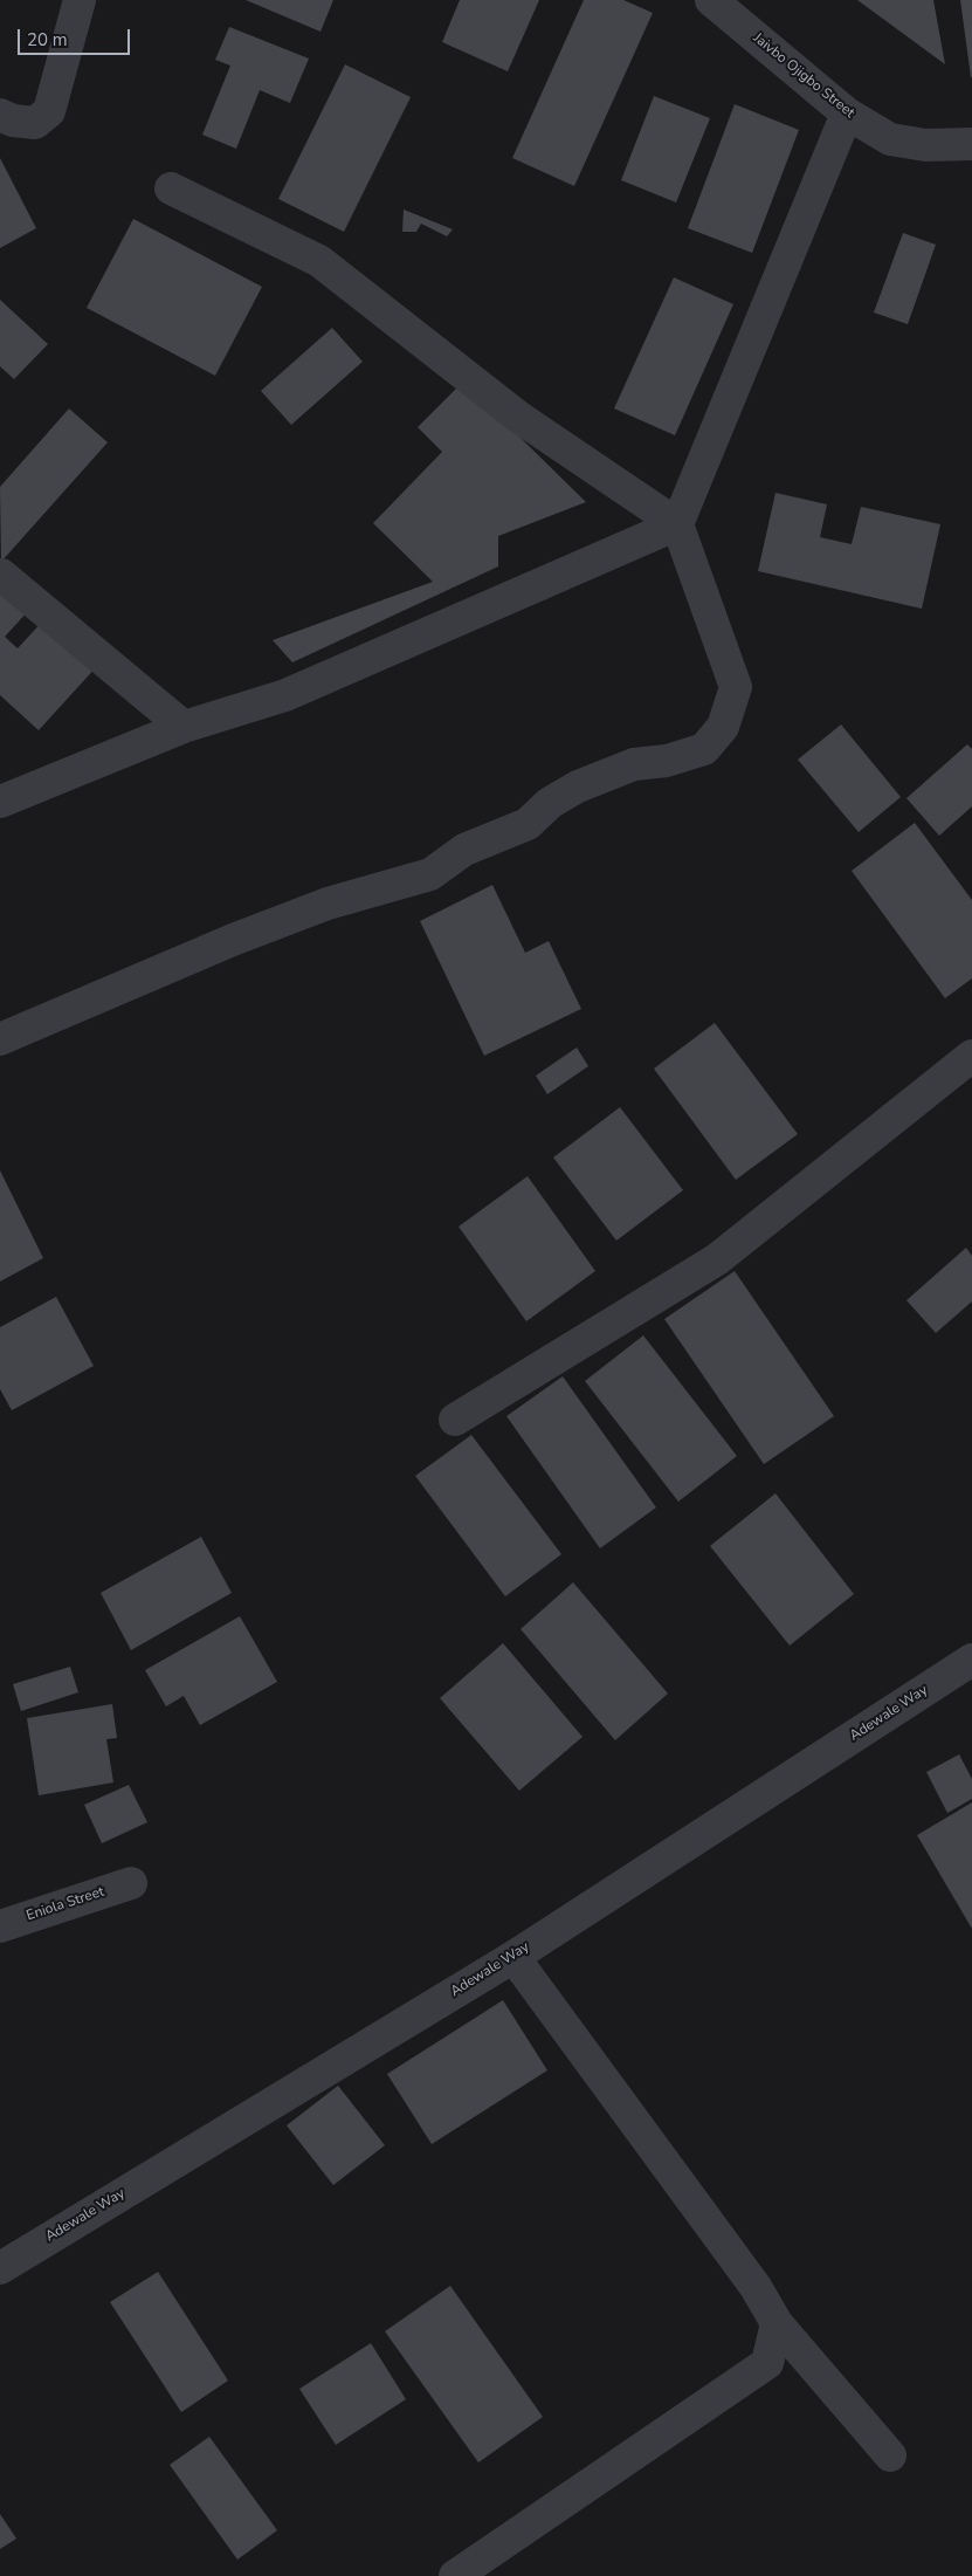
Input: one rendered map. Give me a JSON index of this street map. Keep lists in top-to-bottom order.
{
  "streets": {
    "street": ["Jaivbo Ojigbo Street", "Adewale Way", "Eniola Street"]
  },
  "scale_bar": "20 m"
}
